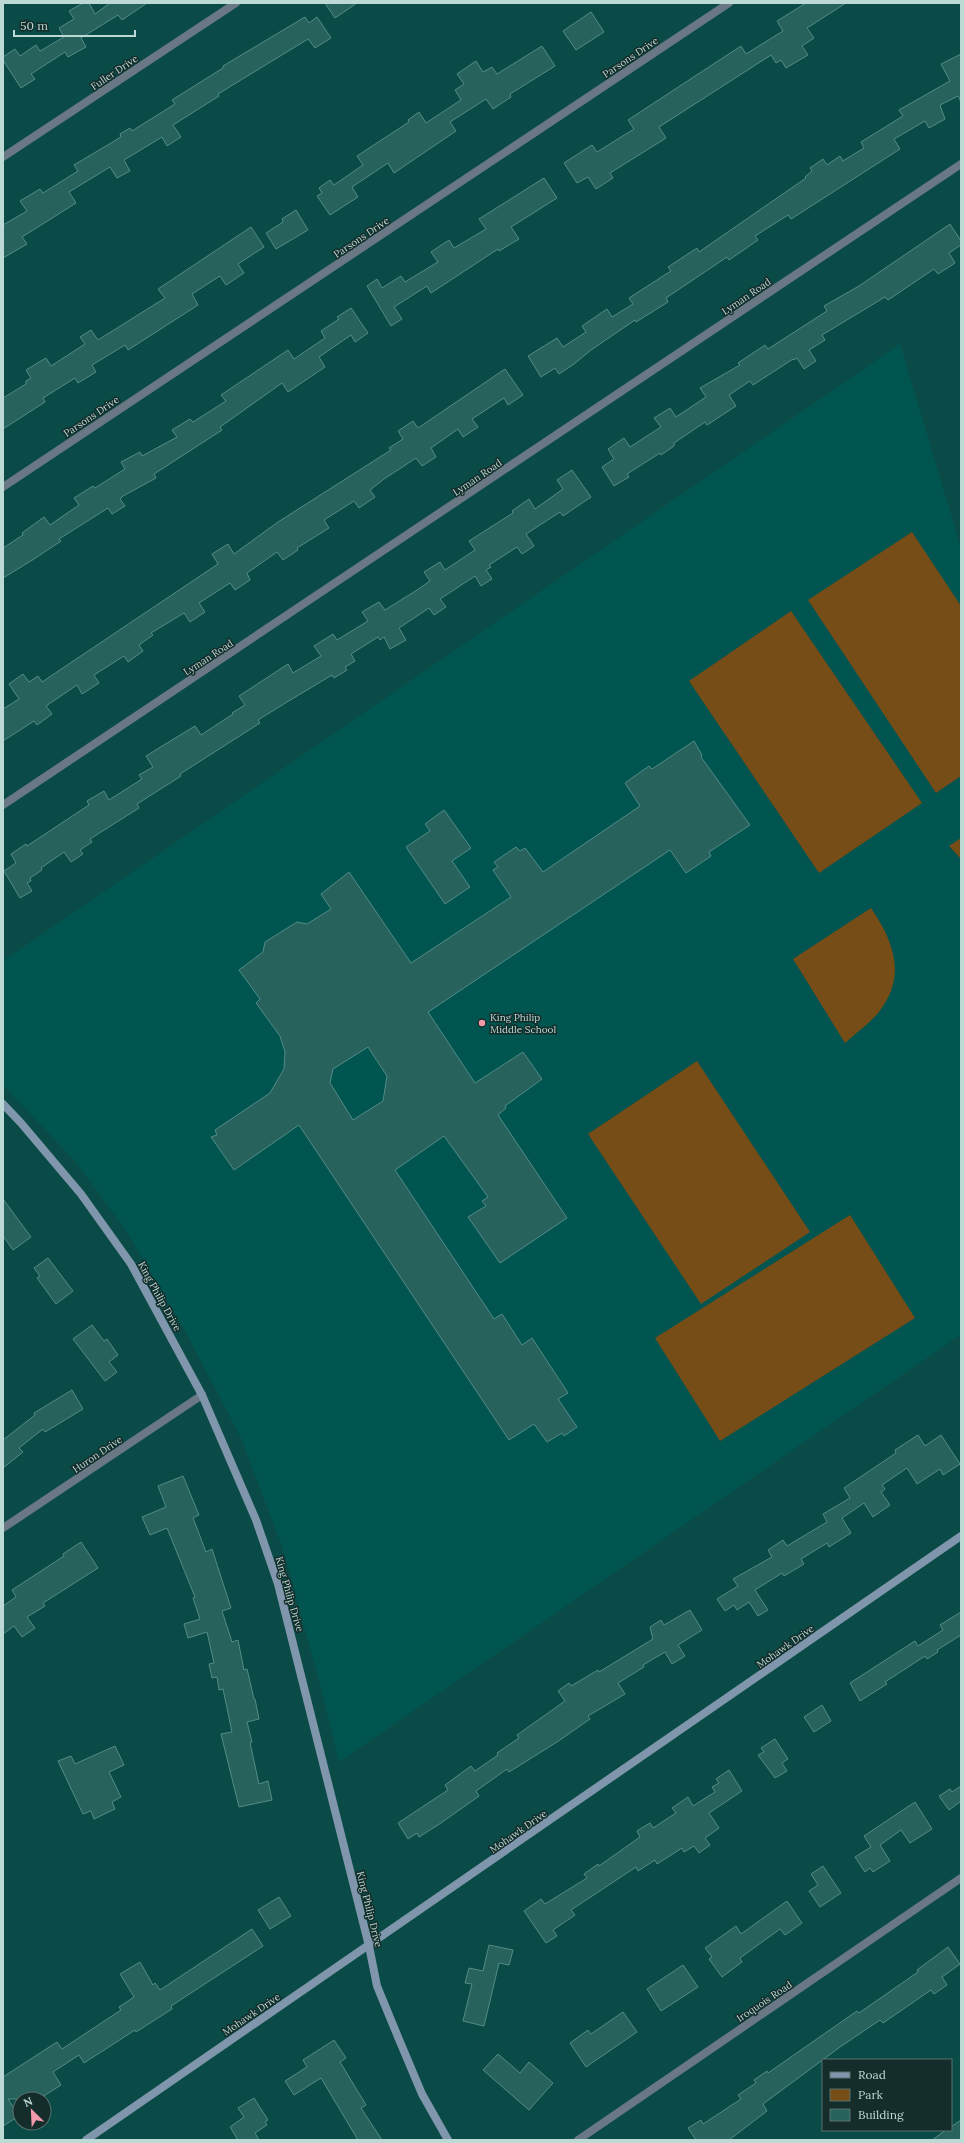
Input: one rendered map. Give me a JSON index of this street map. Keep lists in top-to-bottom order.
{
  "streets": {
    "street": [
      "Parsons Drive",
      "Fuller Drive",
      "Lyman Road",
      "King Philip Drive",
      "Huron Drive",
      "Mohawk Drive",
      "Iroquois Road"
    ]
  },
  "crossings": [
    ["King Philip Drive", "Huron Drive"],
    ["King Philip Drive", "Mohawk Drive"]
  ],
  "places": ["King Philip Middle School"],
  "legend": ["Road", "Park", "Building"],
  "scale_bar": "50 m",
  "north": "top left"
}
